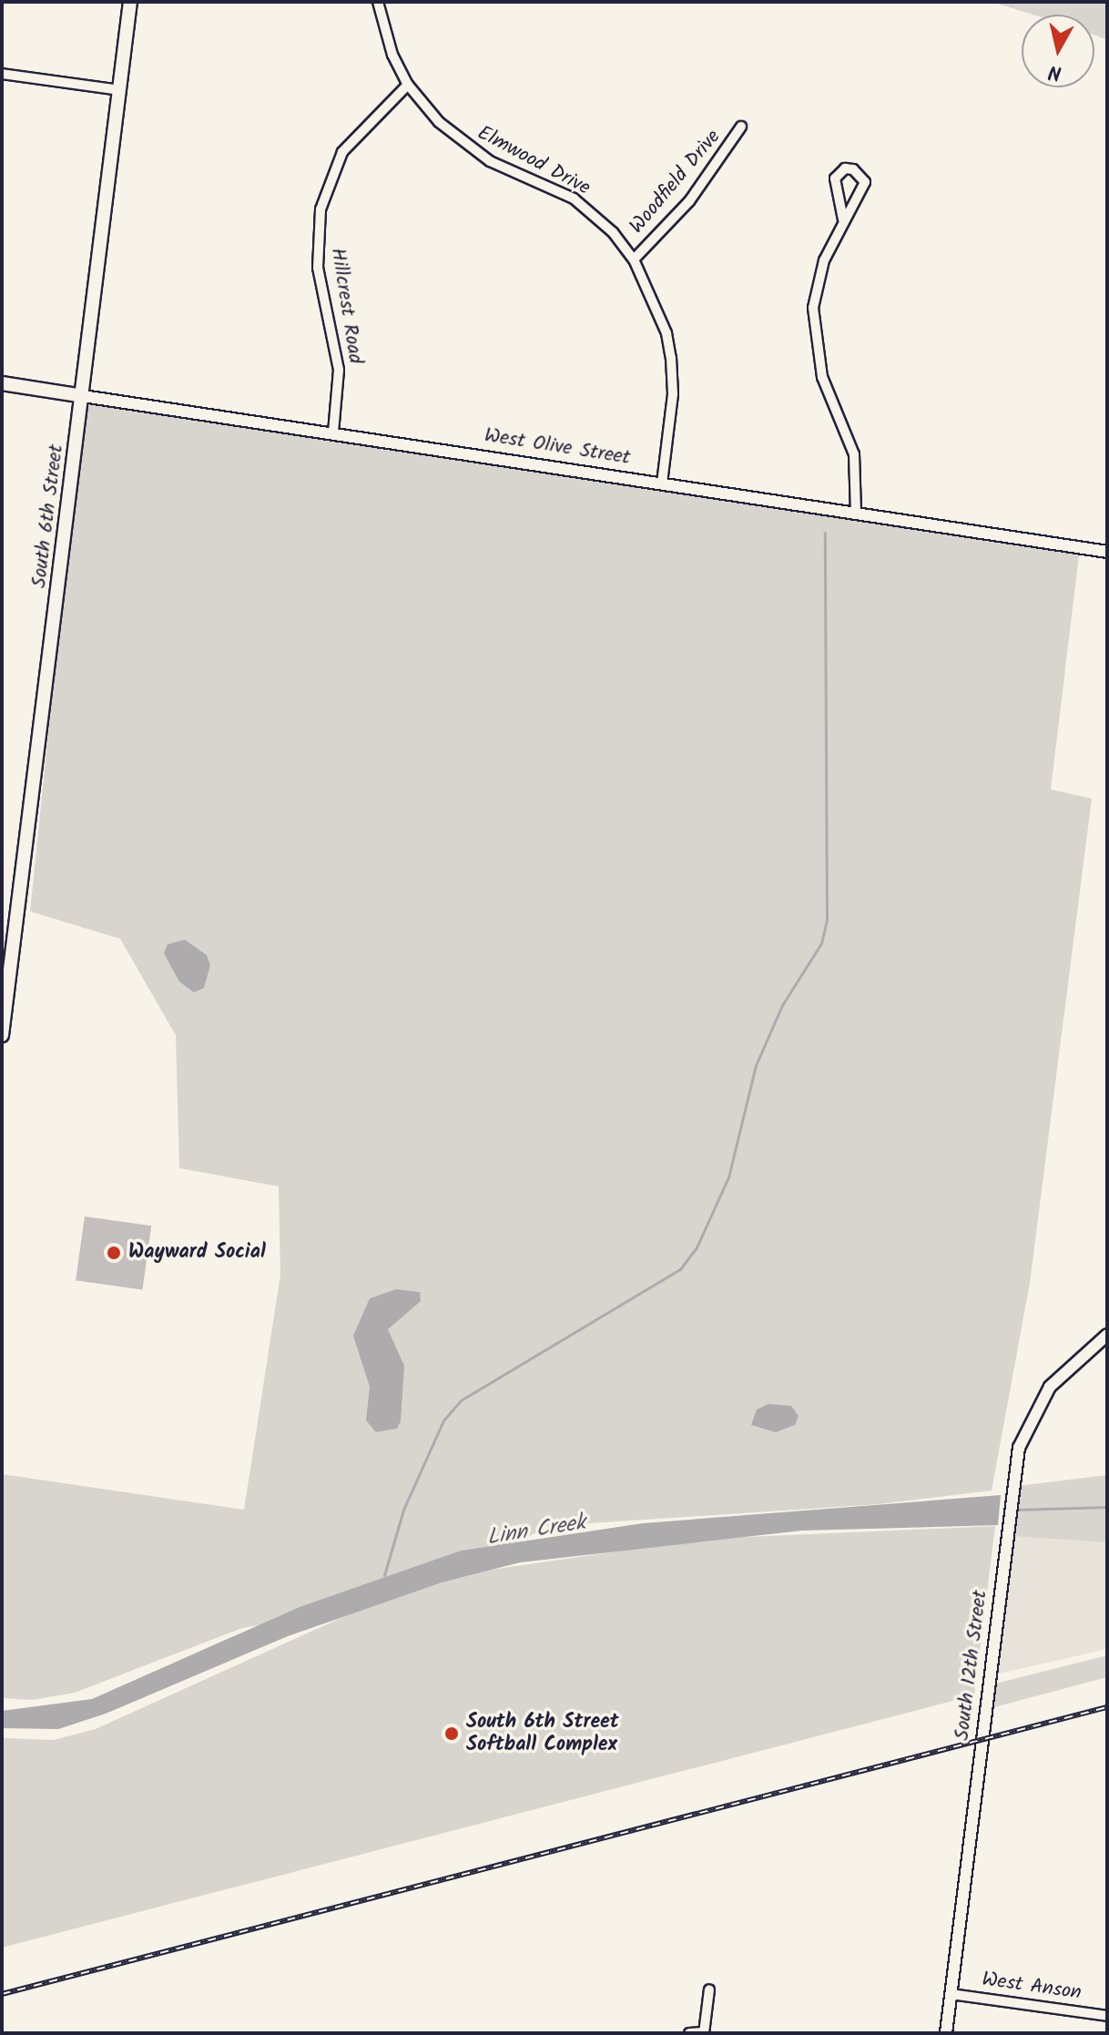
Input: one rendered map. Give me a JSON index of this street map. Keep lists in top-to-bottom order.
{
  "streets": {
    "main road": ["West Olive Street", "South 6th Street"],
    "street": [
      "Elmwood Drive",
      "Woodfield Drive",
      "Hillcrest Road",
      "South 12th Street",
      "West Anson"
    ]
  },
  "crossings": [
    ["Elmwood Drive", "Woodfield Drive"],
    ["Elmwood Drive", "Hillcrest Road"],
    ["Elmwood Drive", "West Olive Street"],
    ["Hillcrest Road", "West Olive Street"],
    ["West Olive Street", "South 6th Street"],
    ["South 12th Street", "West Anson"]
  ],
  "water": ["Linn Creek"],
  "places": ["Wayward Social", "South 6th Street Softball Complex"],
  "north": "bottom"
}
